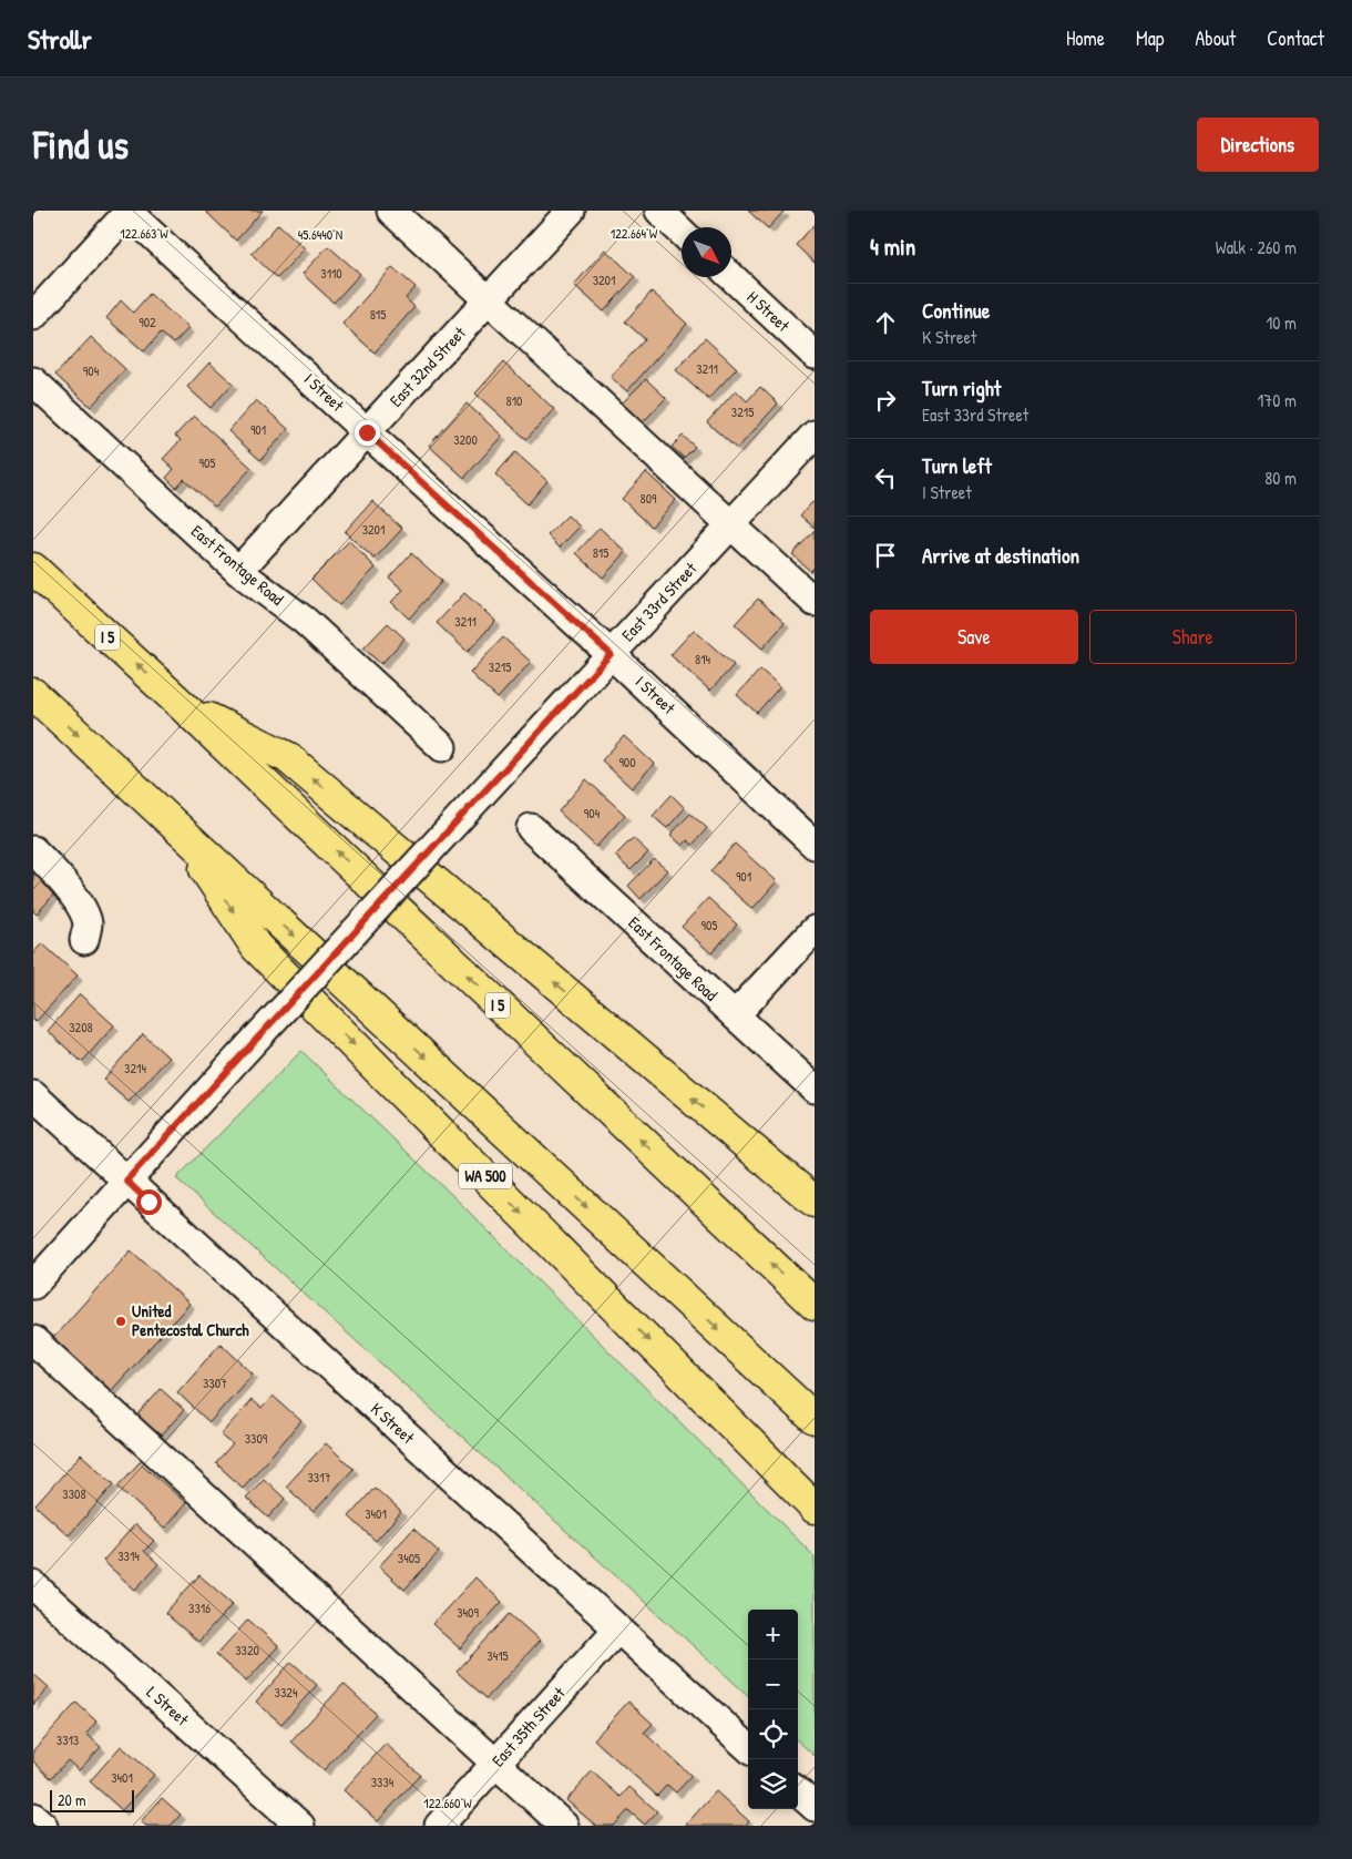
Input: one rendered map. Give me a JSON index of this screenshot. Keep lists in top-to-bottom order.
{
  "streets": {
    "highway": ["I 5", "WA 500"],
    "street": [
      "H Street",
      "East 32nd Street",
      "I Street",
      "East Frontage Road",
      "East 33rd Street",
      "K Street",
      "L Street",
      "East 35th Street"
    ]
  },
  "crossings": [
    ["East 32nd Street", "I Street"],
    ["East 32nd Street", "East Frontage Road"],
    ["I Street", "East 33rd Street"],
    ["East 33rd Street", "K Street"],
    ["K Street", "East 35th Street"]
  ],
  "places": ["United Pentecostal Church"],
  "house_numbers": [
    "3110",
    "3201",
    "815",
    "902",
    "3211",
    "904",
    "810",
    "3215",
    "901",
    "3200",
    "905",
    "809",
    "3201",
    "815",
    "3211",
    "814",
    "3215",
    "900",
    "904",
    "901",
    "905",
    "3208",
    "3214",
    "3307",
    "3309",
    "3317",
    "3308",
    "3401",
    "3314",
    "3405",
    "3316",
    "3409",
    "3320",
    "3415",
    "3324",
    "3313",
    "3401",
    "3334"
  ],
  "scale_bar": "20 m",
  "north": "bottom right",
  "page": {
    "header": "Strollr",
    "nav": [
      "Home",
      "Map",
      "About",
      "Contact"
    ],
    "buttons": [
      "Directions",
      ["Save", "Share"]
    ],
    "title": "Find us",
    "heading": ["4 min", "Walk · 260 m"],
    "list": [
      ["Continue", "K Street", "10 m"],
      ["Turn right", "East 33rd Street", "170 m"],
      ["Turn left", "I Street", "80 m"],
      "Arrive at destination"
    ],
    "map_buttons": ["+", "−"],
    "scale": "20 m"
  },
  "coordinates": [
    "122.663°W",
    "122.664°W",
    "45.6440°N",
    "122.660°W"
  ]
}
